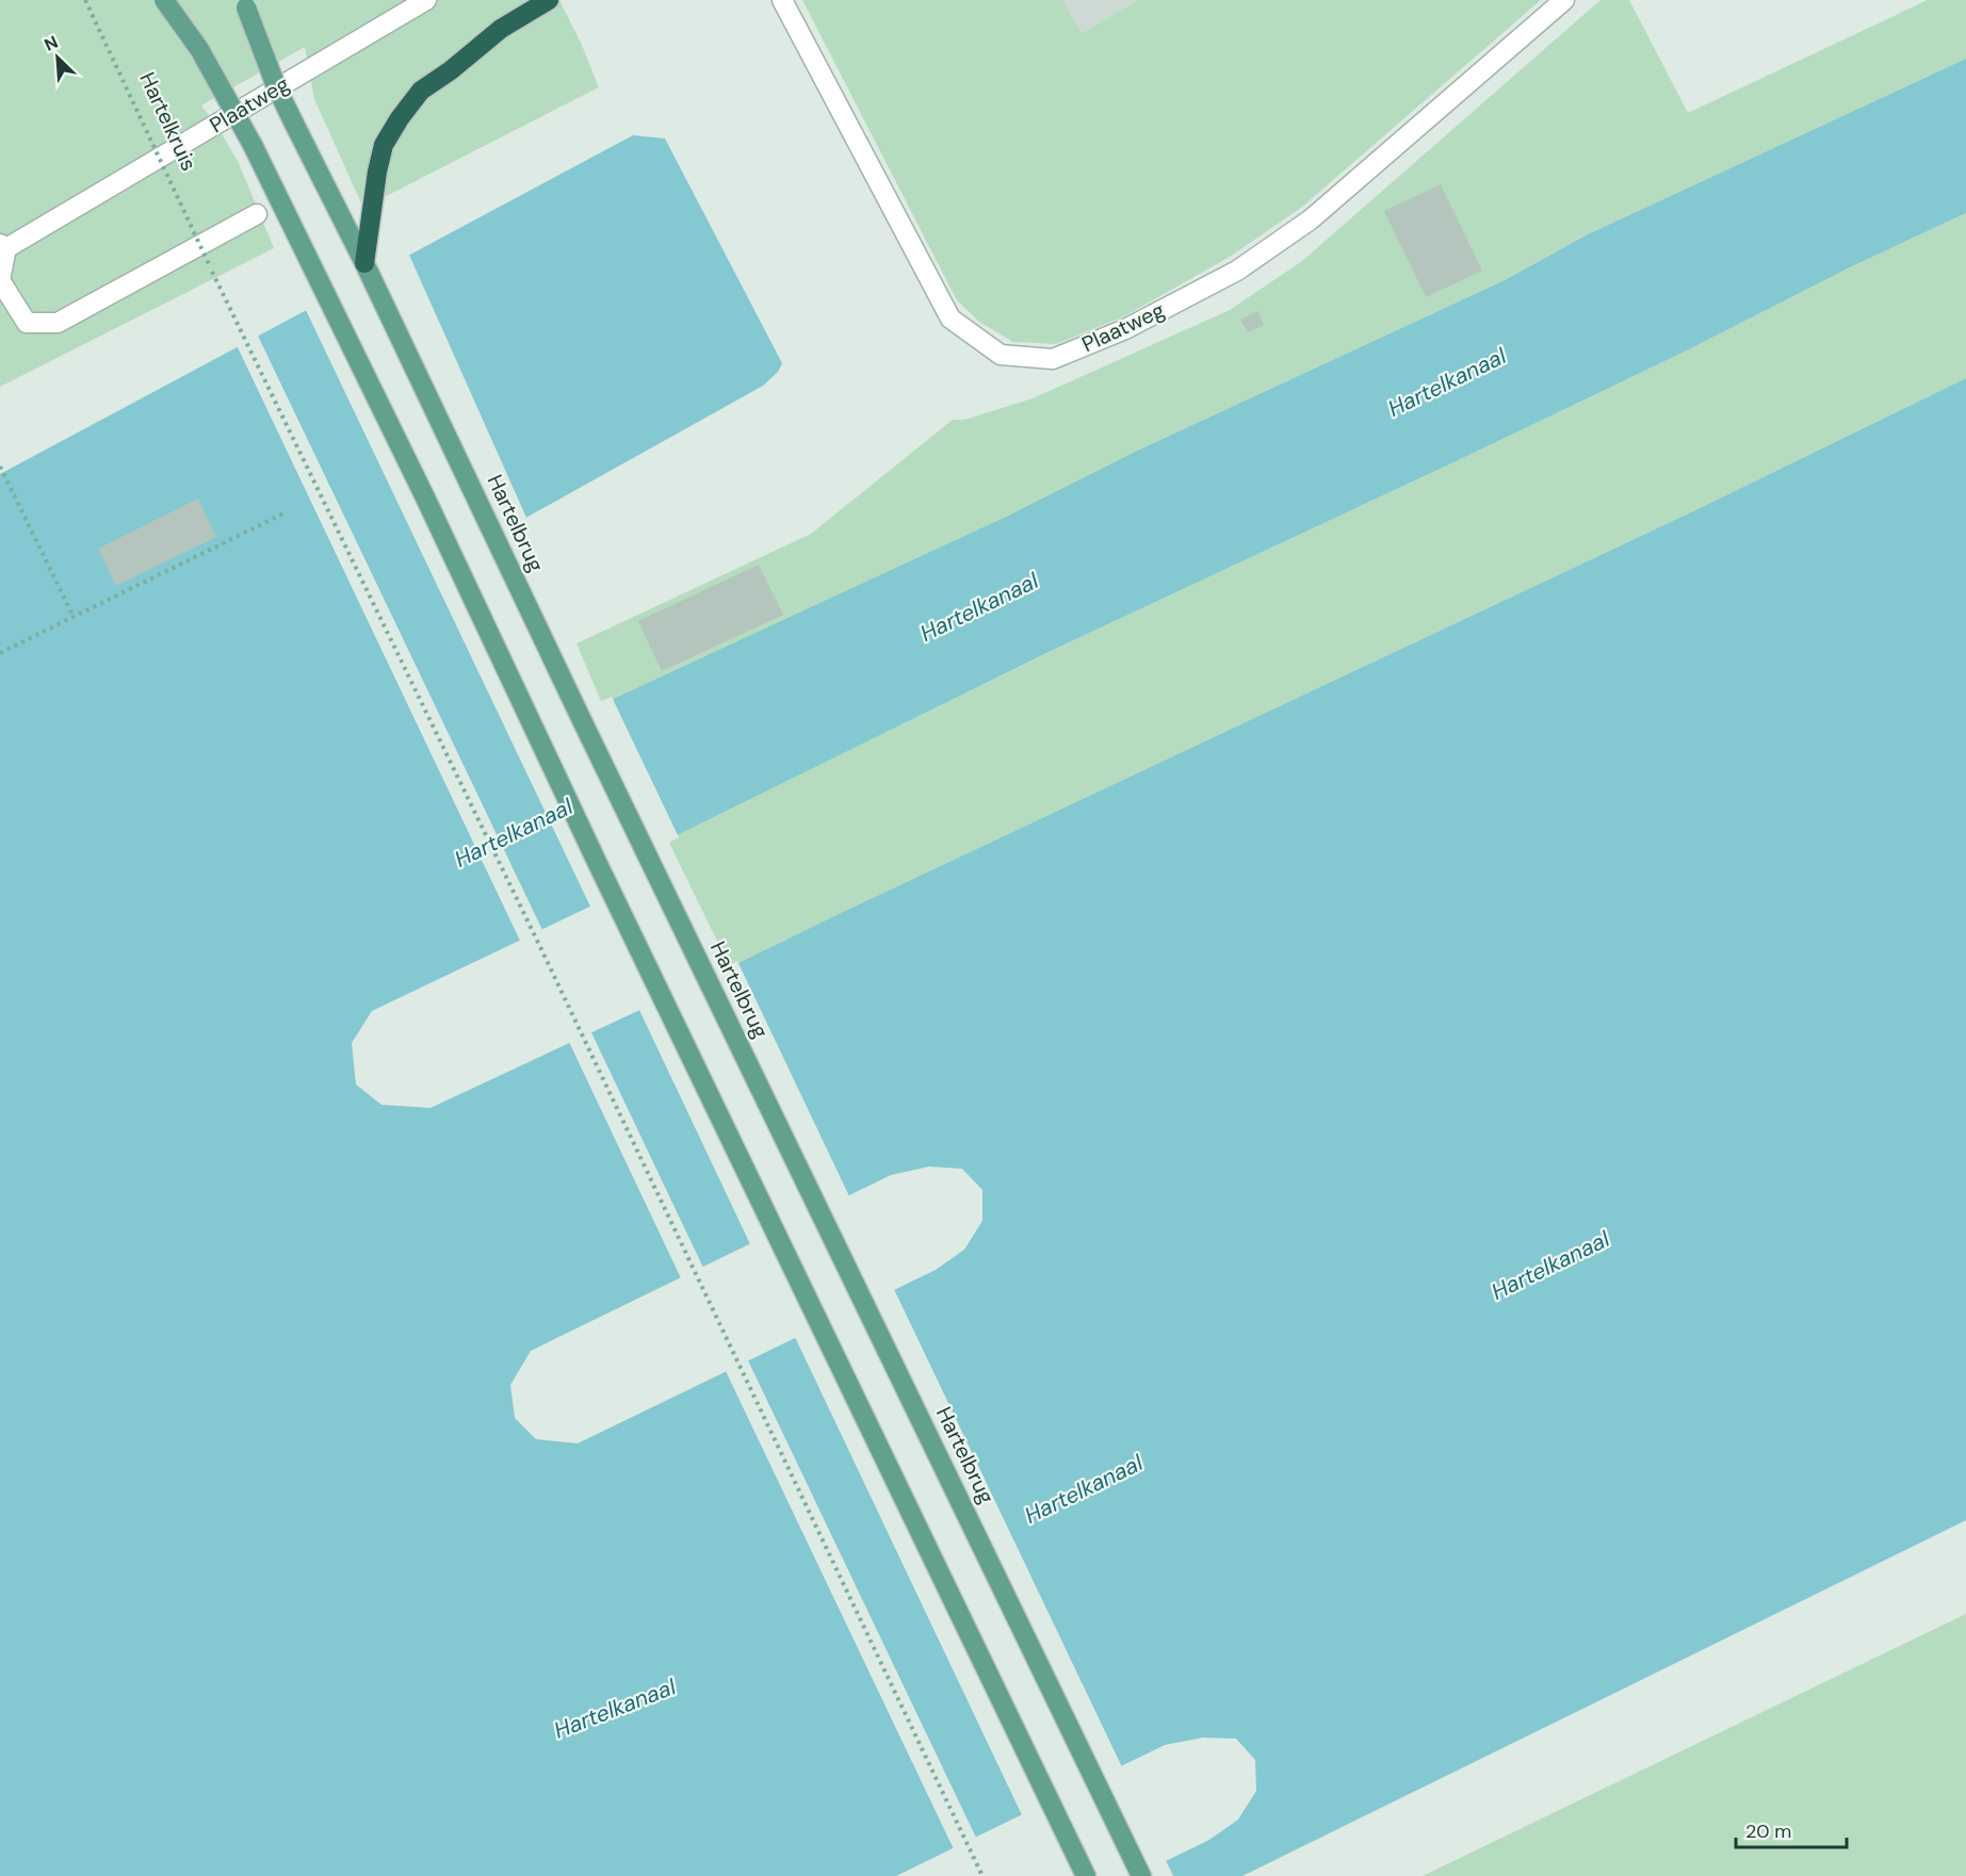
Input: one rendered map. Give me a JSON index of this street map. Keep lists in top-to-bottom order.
{
  "streets": {
    "main road": ["Hartelbrug"],
    "street": ["Plaatweg"],
    "path": ["Hartelkruis"]
  },
  "water": ["Hartelkanaal"],
  "scale_bar": "20 m",
  "north": "top left"
}
